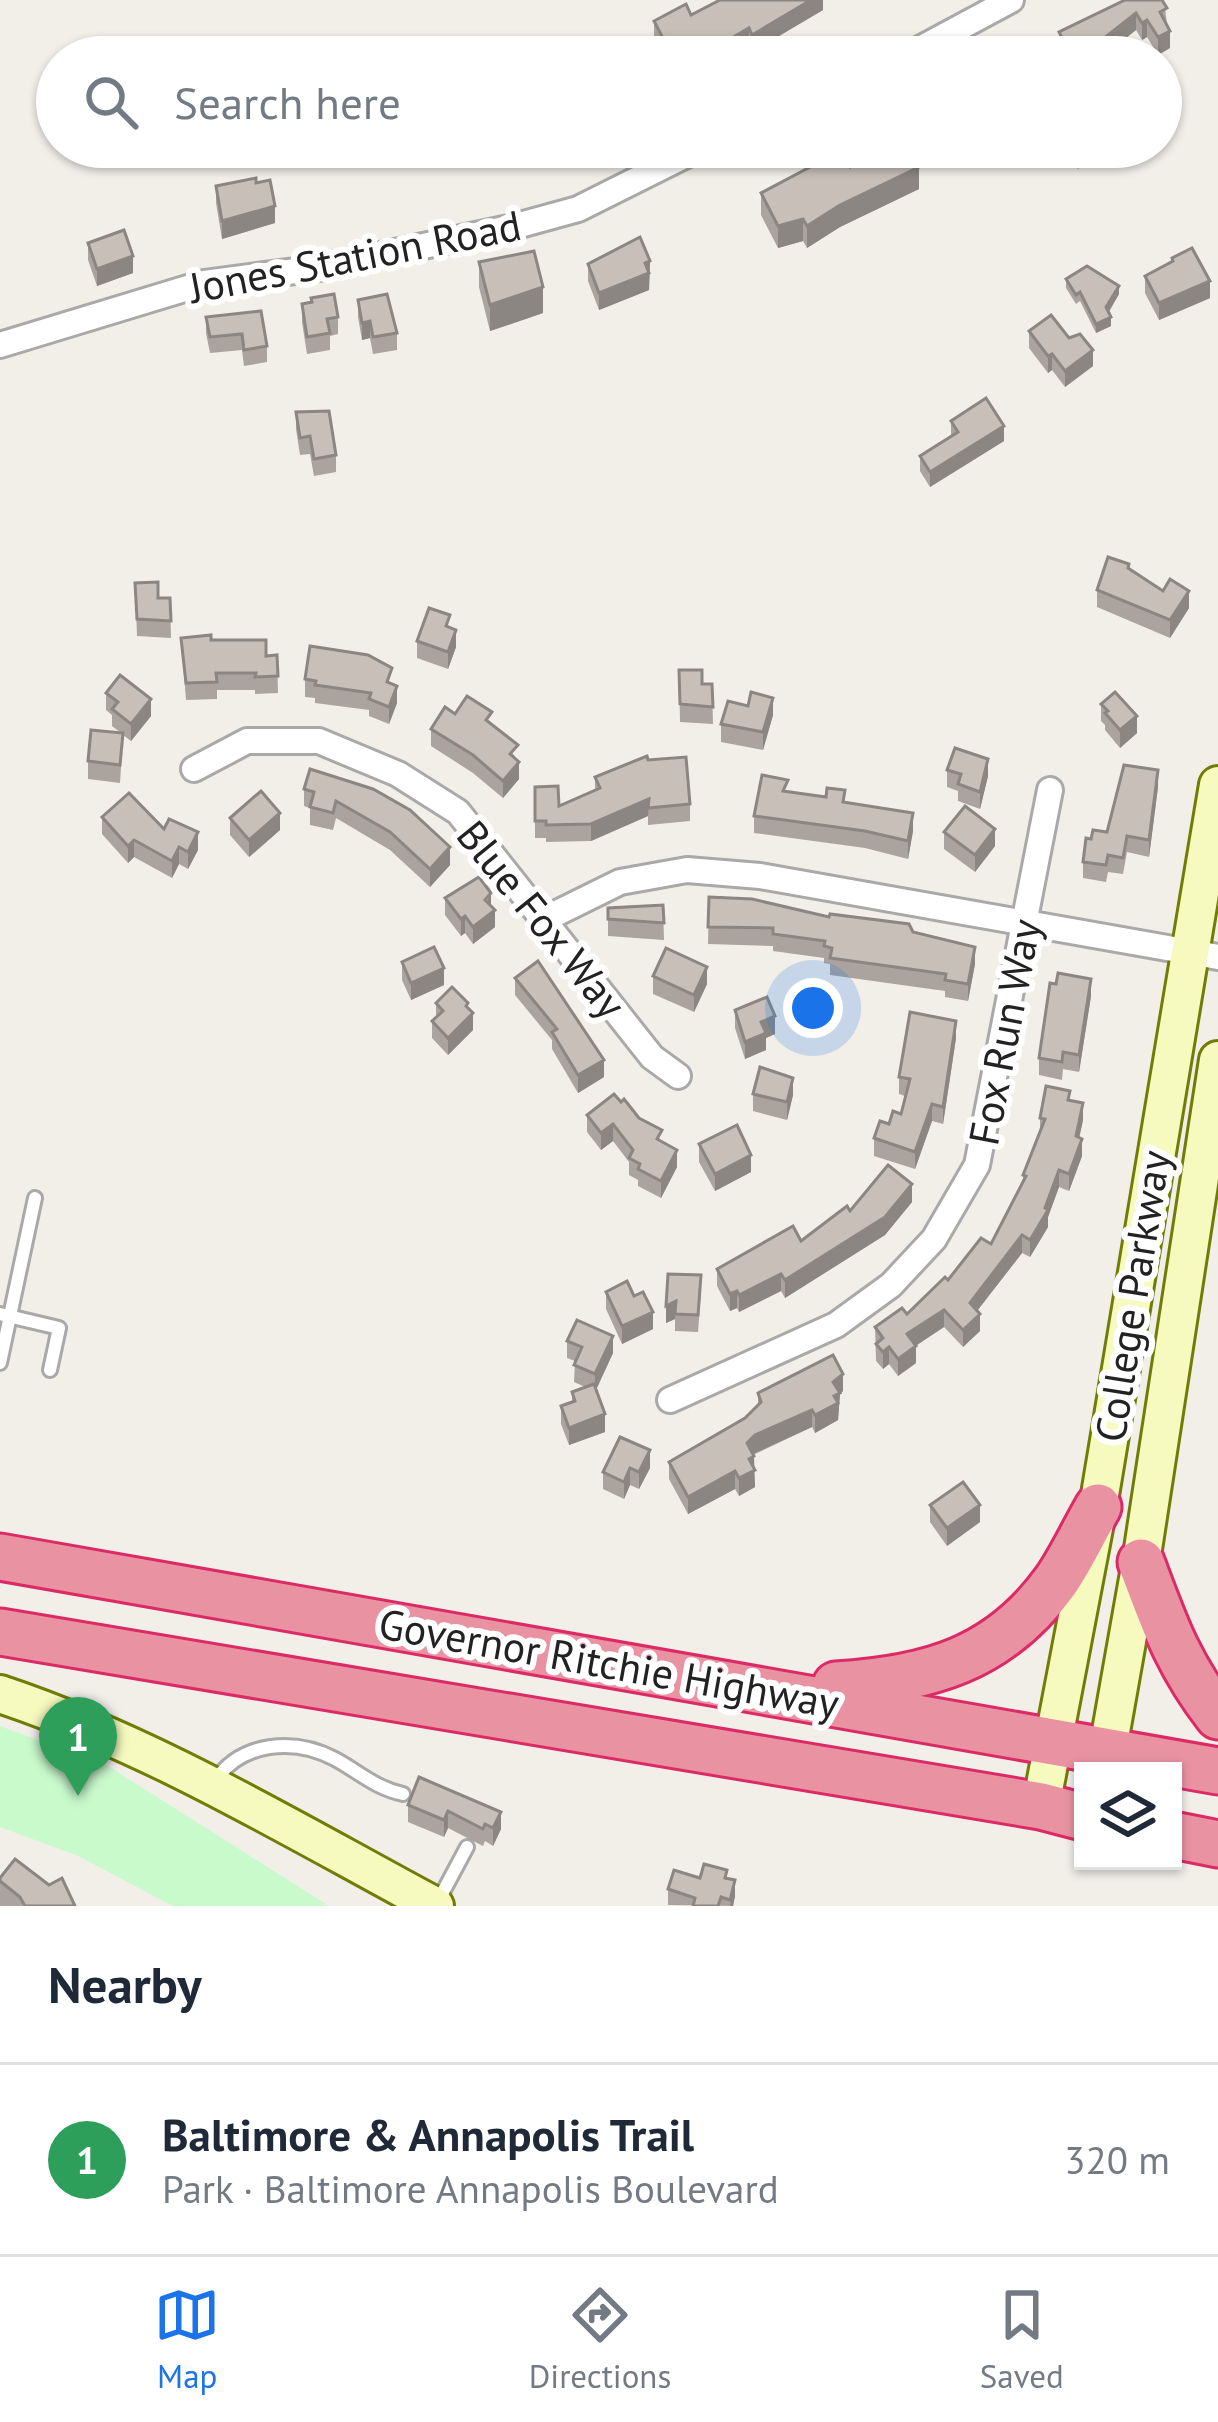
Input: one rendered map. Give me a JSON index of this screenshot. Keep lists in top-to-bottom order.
{
  "streets": {
    "highway": ["Governor Ritchie Highway"],
    "main road": ["College Parkway"],
    "street": ["Jones Station Road", "Blue Fox Way", "Fox Run Way"]
  },
  "crossings": [
    ["College Parkway", "Governor Ritchie Highway"]
  ],
  "page": {
    "search": "Search here",
    "pins": "1",
    "heading": "Nearby",
    "list": [
      {
        "mark": "1",
        "name": "Baltimore & Annapolis Trail",
        "note": "Park · Baltimore Annapolis Boulevard",
        "value": "320 m"
      }
    ],
    "nav": ["Map", "Directions", "Saved"]
  }
}
